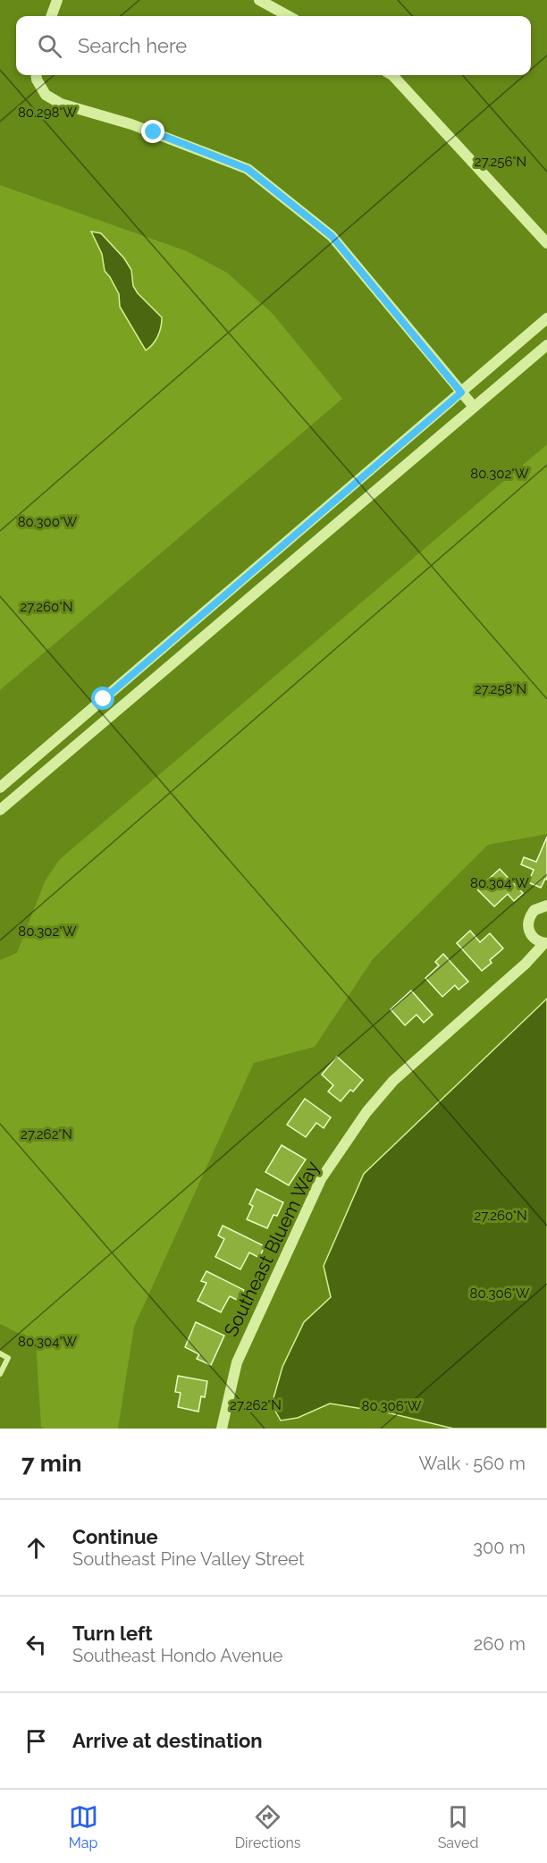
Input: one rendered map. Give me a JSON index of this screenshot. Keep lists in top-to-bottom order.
{
  "streets": {
    "street": ["Southeast Bluem Way"]
  },
  "page": {
    "search": "Search here",
    "heading": ["7 min", "Walk · 560 m"],
    "list": [
      ["Continue", "Southeast Pine Valley Street", "300 m"],
      ["Turn left", "Southeast Hondo Avenue", "260 m"],
      "Arrive at destination"
    ],
    "nav": ["Map", "Directions", "Saved"]
  },
  "coordinates": [
    "80.298°W",
    "27.256°N",
    "80.302°W",
    "80.300°W",
    "27.260°N",
    "27.258°N",
    "80.304°W",
    "27.262°N",
    "80.306°W"
  ]
}
